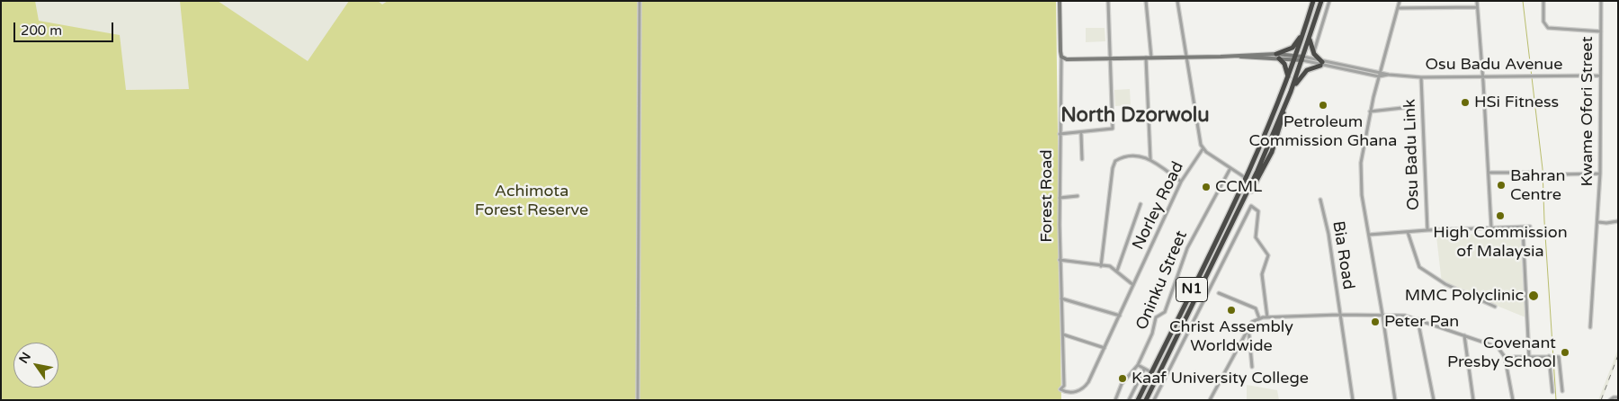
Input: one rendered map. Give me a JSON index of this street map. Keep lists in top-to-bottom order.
{
  "streets": {
    "highway": ["N1"],
    "main road": ["Forest Road"],
    "street": [
      "Osu Badu Avenue",
      "Kwame Ofori Street",
      "Osu Badu Link",
      "Norley Road",
      "Bia Road",
      "Oninku Street"
    ]
  },
  "crossings": [
    ["Osu Badu Avenue", "Kwame Ofori Street"],
    ["Osu Badu Avenue", "Osu Badu Link"],
    ["Forest Road", "Norley Road"]
  ],
  "districts": ["North Dzorwolu"],
  "parks": ["Achimota Forest Reserve"],
  "places": [
    "HSi Fitness",
    "Petroleum Commission Ghana",
    "Bahran Centre",
    "CCML",
    "High Commission of Malaysia",
    "MMC Polyclinic",
    "Christ Assembly Worldwide",
    "Peter Pan",
    "Covenant Presby School",
    "Kaaf University College"
  ],
  "scale_bar": "200 m",
  "north": "top left"
}
